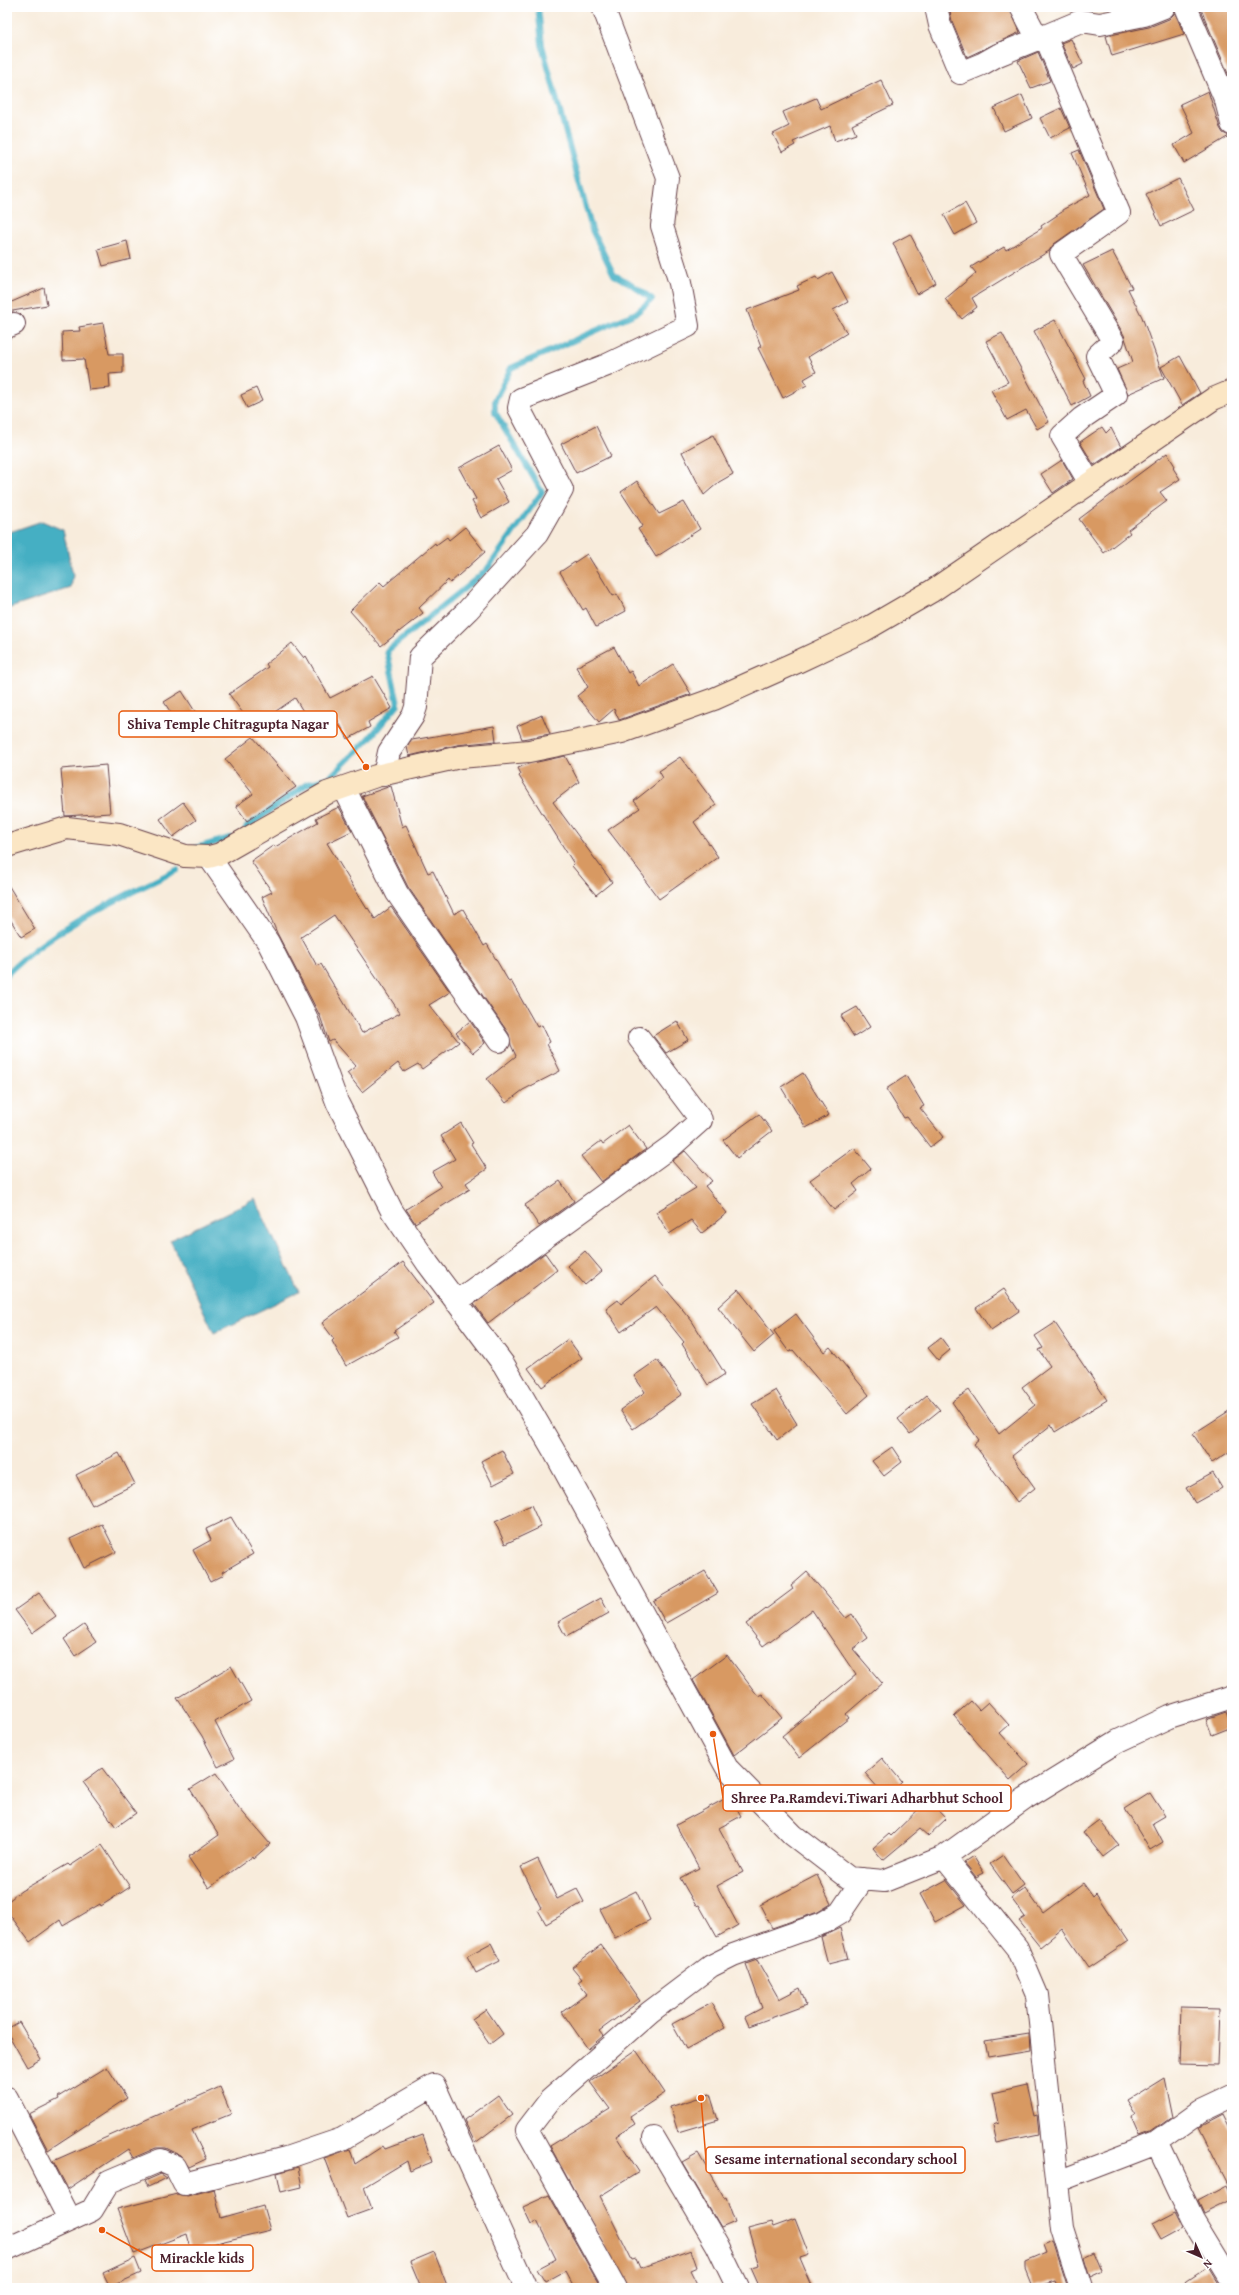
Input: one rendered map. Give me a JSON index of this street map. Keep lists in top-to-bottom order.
{
  "places": [
    "Shiva Temple Chitragupta Nagar",
    "Shree Pa.Ramdevi.Tiwari Adharbhut School",
    "Sesame international secondary school",
    "Mirackle kids"
  ],
  "north": "bottom right"
}
